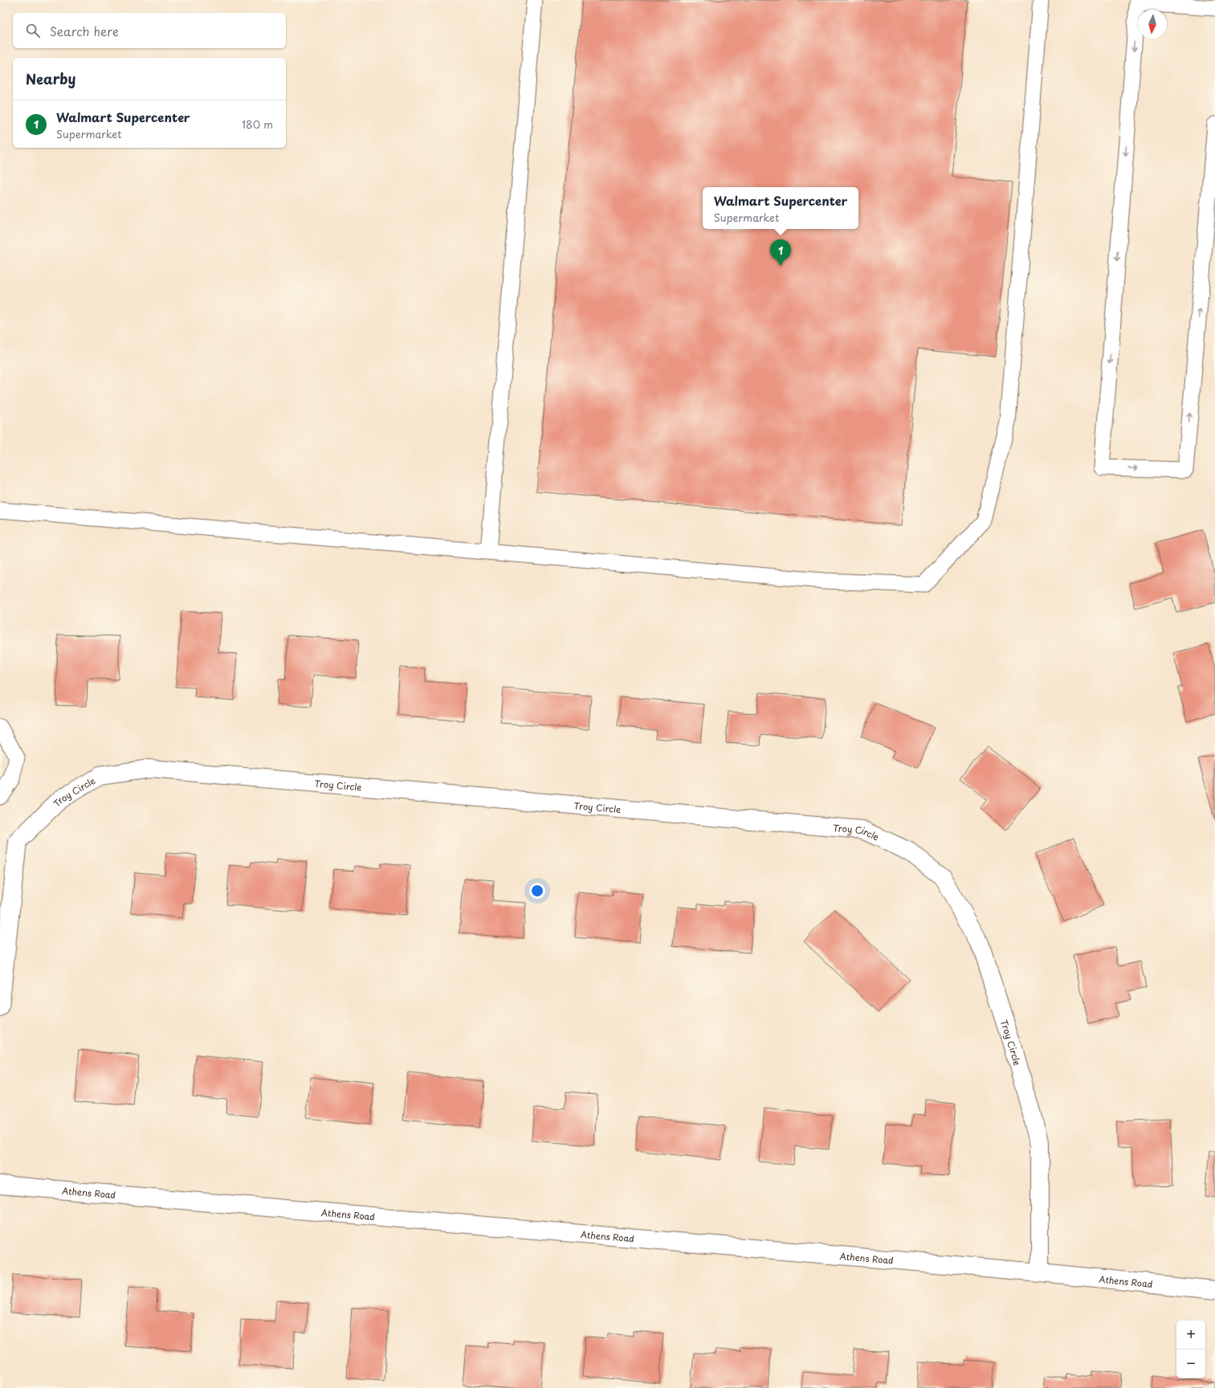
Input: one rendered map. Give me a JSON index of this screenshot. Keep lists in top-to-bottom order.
{
  "streets": {
    "street": ["Troy Circle", "Athens Road"]
  },
  "crossings": [
    ["Troy Circle", "Athens Road"]
  ],
  "north": "bottom",
  "page": {
    "search": "Search here",
    "heading": "Nearby",
    "list": [
      {
        "mark": "1",
        "name": "Walmart Supercenter",
        "note": "Supermarket",
        "value": "180 m"
      }
    ],
    "popup": ["Walmart Supercenter", "Supermarket"],
    "pins": "1",
    "map_buttons": ["+", "−"]
  }
}
